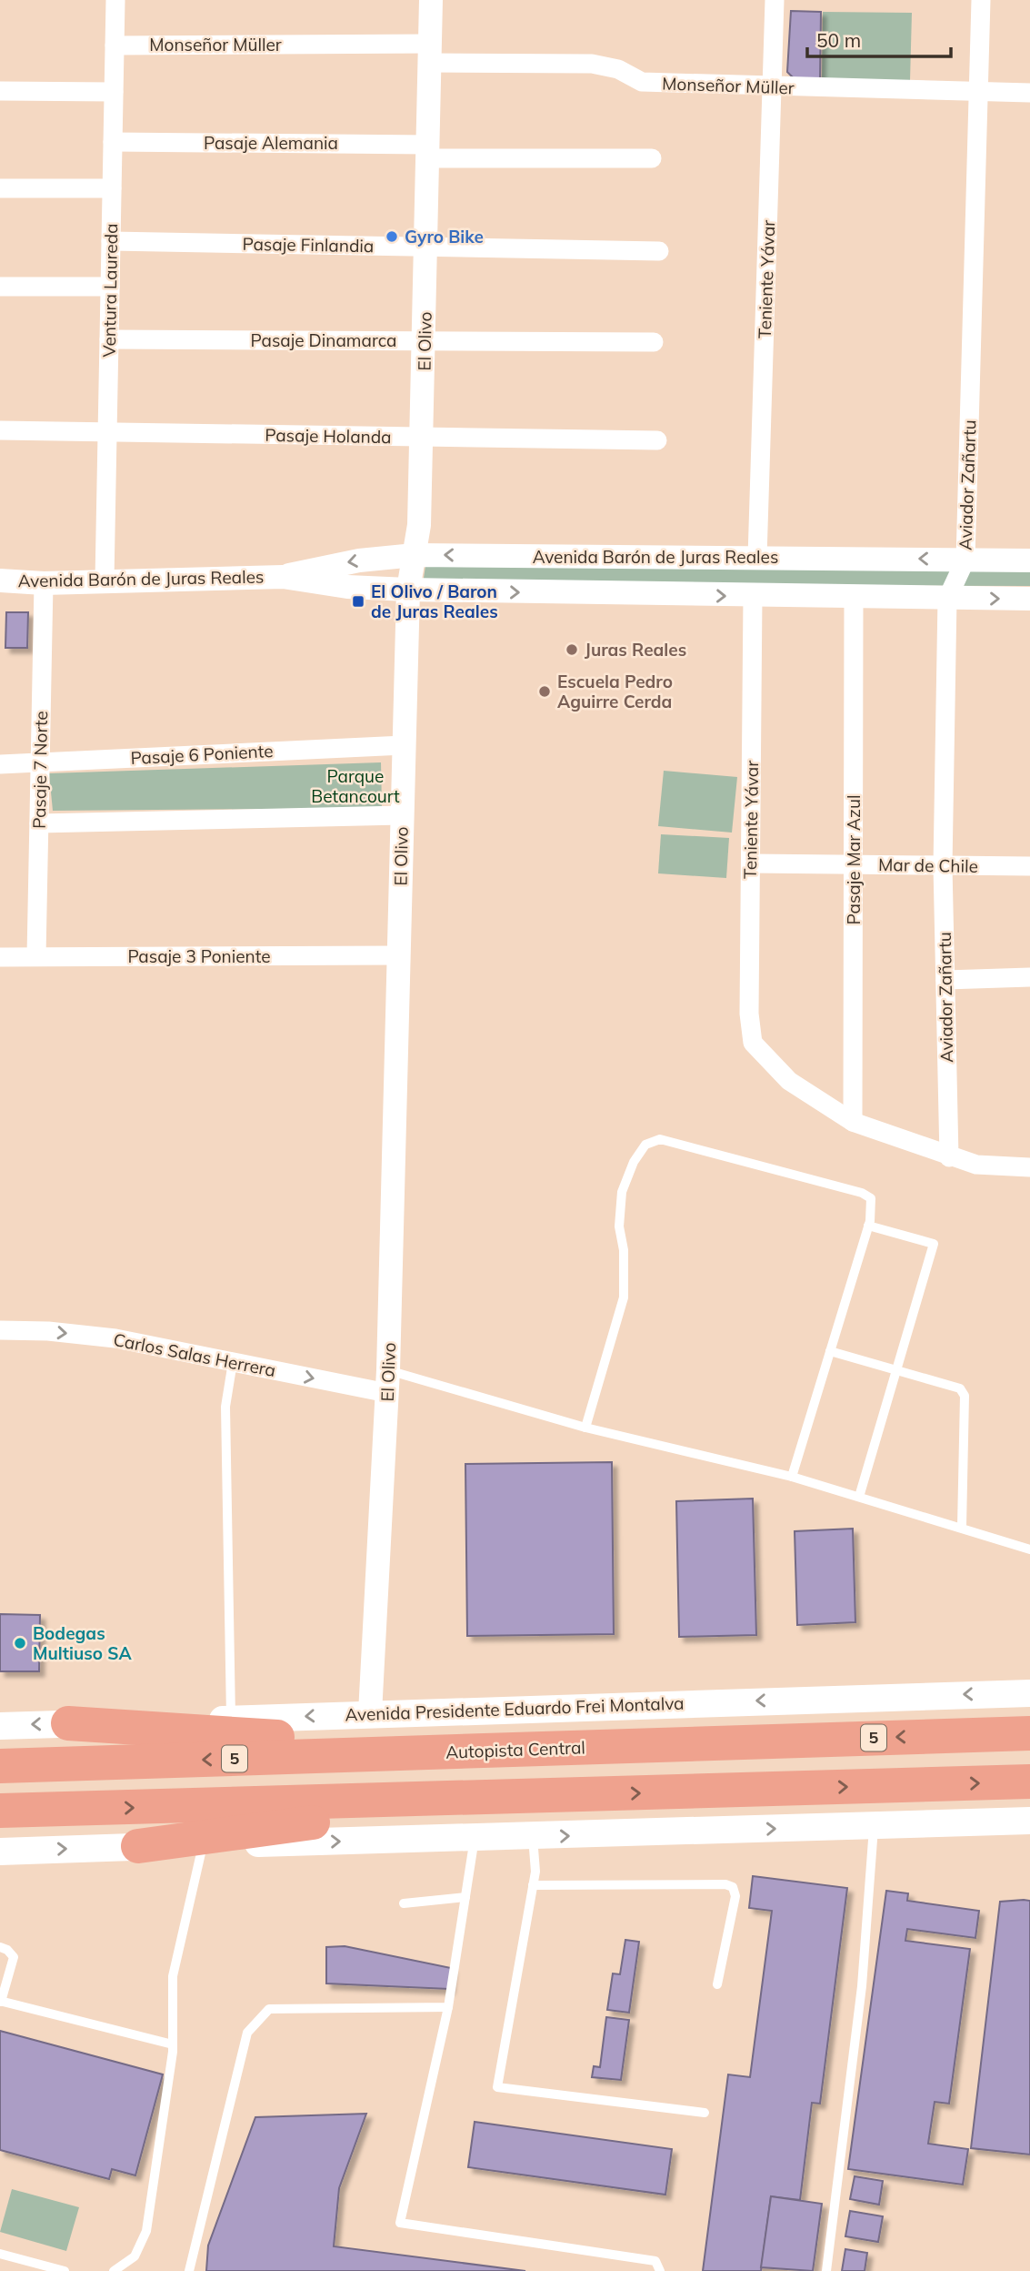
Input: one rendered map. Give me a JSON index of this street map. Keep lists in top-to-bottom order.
{
  "streets": {
    "highway": ["5", "Autopista Central"],
    "main road": ["Avenida Presidente Eduardo Frei Montalva"],
    "street": [
      "Monseñor Müller",
      "Pasaje Alemania",
      "Pasaje Finlandia",
      "Teniente Yávar",
      "Ventura Laureda",
      "Pasaje Dinamarca",
      "El Olivo",
      "Pasaje Holanda",
      "Aviador Zañartu",
      "Avenida Barón de Juras Reales",
      "Pasaje 6 Poniente",
      "Pasaje 7 Norte",
      "Pasaje Mar Azul",
      "Mar de Chile",
      "Pasaje 3 Poniente",
      "Carlos Salas Herrera"
    ]
  },
  "crossings": [
    ["Monseñor Müller", "Teniente Yávar"],
    ["Monseñor Müller", "Ventura Laureda"],
    ["Monseñor Müller", "El Olivo"],
    ["Monseñor Müller", "Aviador Zañartu"],
    ["Pasaje Alemania", "Ventura Laureda"],
    ["Pasaje Alemania", "El Olivo"],
    ["Pasaje Finlandia", "Ventura Laureda"],
    ["Pasaje Finlandia", "El Olivo"],
    ["Teniente Yávar", "Avenida Barón de Juras Reales"],
    ["Teniente Yávar", "Pasaje Mar Azul"],
    ["Teniente Yávar", "Mar de Chile"],
    ["Ventura Laureda", "Pasaje Dinamarca"],
    ["Ventura Laureda", "Pasaje Holanda"],
    ["Ventura Laureda", "Avenida Barón de Juras Reales"],
    ["Pasaje Dinamarca", "El Olivo"],
    ["El Olivo", "Pasaje Holanda"],
    ["El Olivo", "Avenida Barón de Juras Reales"],
    ["El Olivo", "Pasaje 6 Poniente"],
    ["El Olivo", "Pasaje 3 Poniente"],
    ["El Olivo", "Carlos Salas Herrera"],
    ["El Olivo", "Avenida Presidente Eduardo Frei Montalva"],
    ["Aviador Zañartu", "Avenida Barón de Juras Reales"],
    ["Aviador Zañartu", "Mar de Chile"],
    ["Avenida Barón de Juras Reales", "Pasaje 7 Norte"],
    ["Avenida Barón de Juras Reales", "Pasaje Mar Azul"],
    ["Pasaje 6 Poniente", "Pasaje 7 Norte"],
    ["Pasaje 7 Norte", "Pasaje 3 Poniente"],
    ["Pasaje Mar Azul", "Mar de Chile"]
  ],
  "one_way": ["Carlos Salas Herrera"],
  "parks": ["Parque Betancourt"],
  "places": {
    "other": [
      "Gyro Bike",
      "Juras Reales",
      "Escuela Pedro Aguirre Cerda",
      "Bodegas Multiuso SA"
    ],
    "transit": ["El Olivo / Baron de Juras Reales"]
  },
  "scale_bar": "50 m"
}
